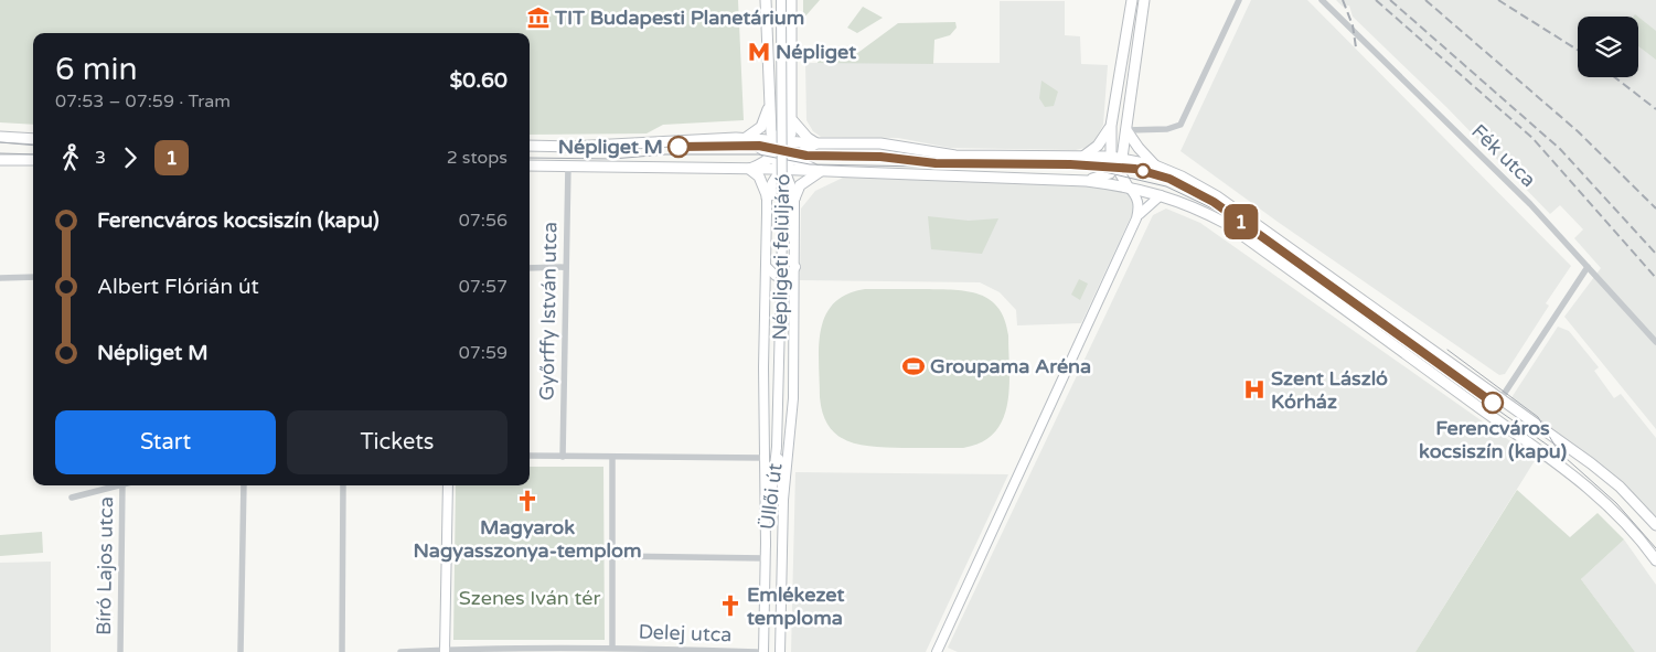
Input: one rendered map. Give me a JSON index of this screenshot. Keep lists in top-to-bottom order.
{
  "streets": {
    "main road": ["Népligeti felüljáró", "Üllői út"],
    "street": [
      "Fék utca",
      "Győrffy István utca",
      "Bíró Lajos utca",
      "Delej utca"
    ]
  },
  "crossings": [
    ["Népligeti felüljáró", "Üllői út"]
  ],
  "parks": ["Szenes Iván tér"],
  "places": {
    "museum": ["TIT Budapesti Planetárium"],
    "metro station": ["Népliget"],
    "other": ["Népliget M", "Ferencváros kocsiszín (kapu)"],
    "sports": ["Groupama Aréna"],
    "hospital": ["Szent László Kórház"],
    "church": ["Magyarok Nagyasszonya-templom", "Emlékezet temploma"]
  },
  "lines": ["tram line 1"],
  "page": {
    "on_map": "1",
    "heading": ["6 min", "07:53 – 07:59 · Tram", "$0.60"],
    "legs": ["3", "1", "2 stops"],
    "list": [
      {
        "name": "Ferencváros kocsiszín (kapu)",
        "value": "07:56"
      },
      {
        "name": "Albert Flórián út",
        "value": "07:57"
      },
      {
        "name": "Népliget M",
        "value": "07:59"
      }
    ],
    "buttons": ["Start", "Tickets"]
  }
}
